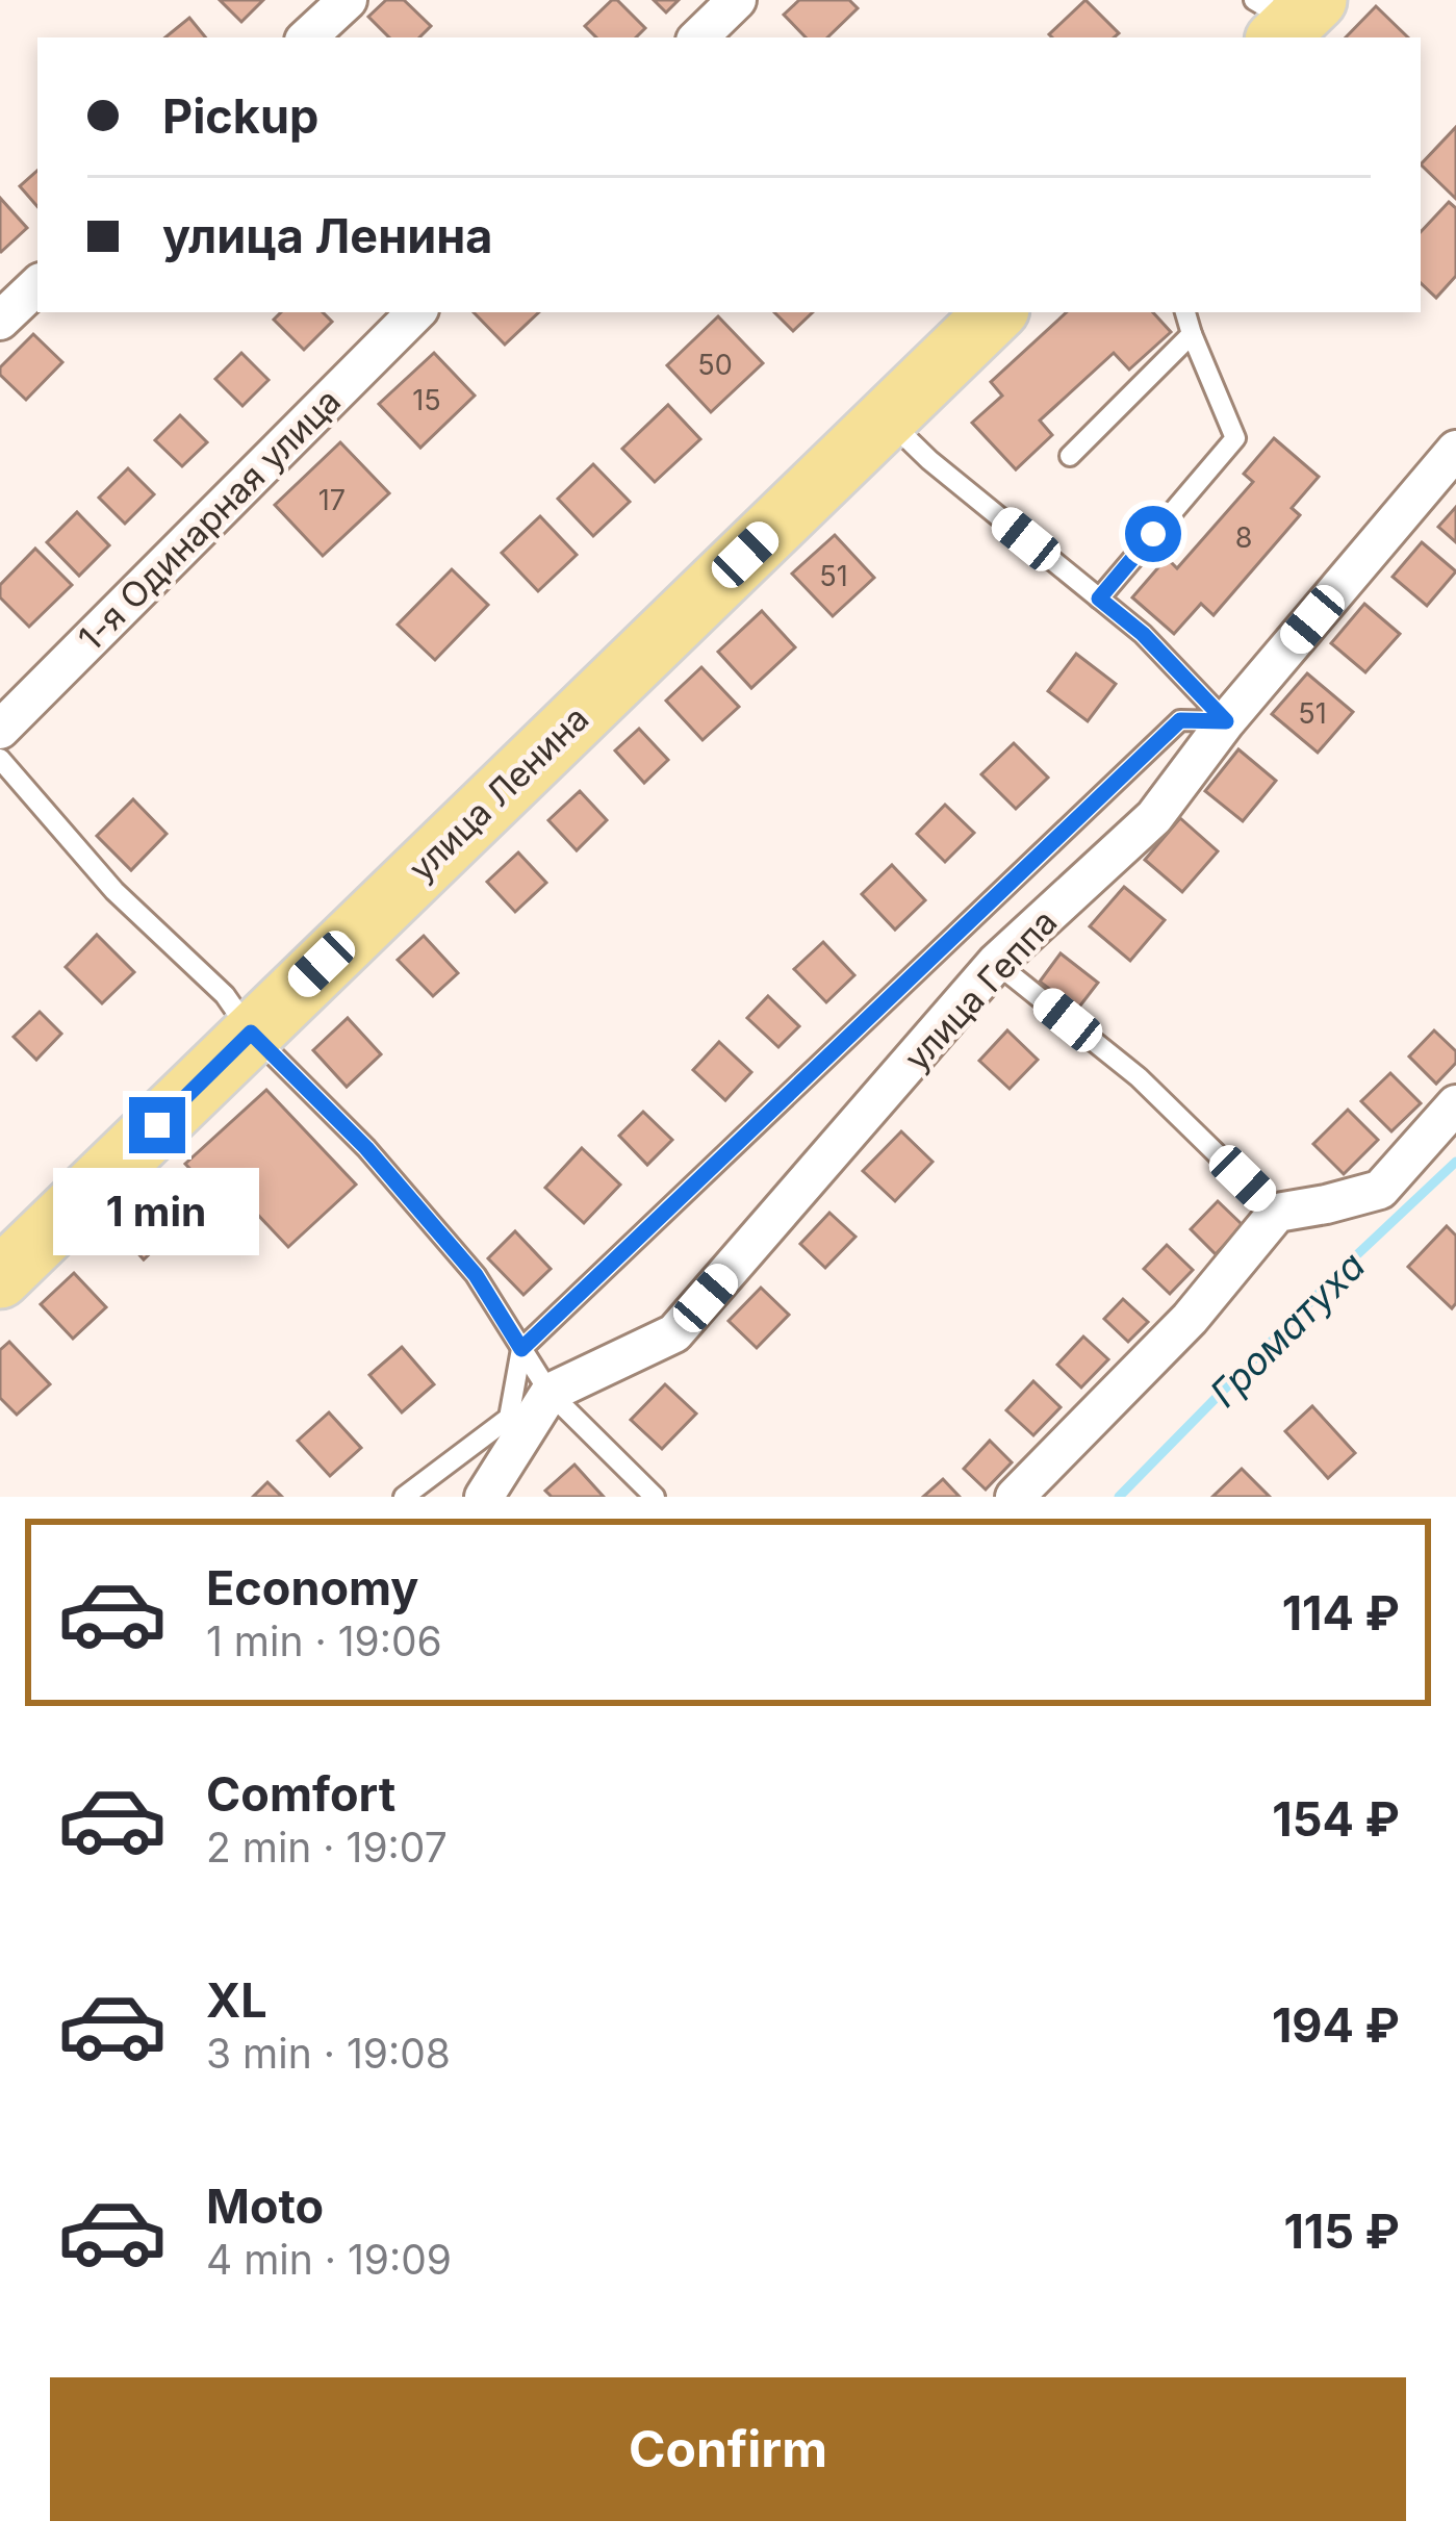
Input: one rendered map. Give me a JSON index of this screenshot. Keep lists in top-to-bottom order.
{
  "streets": {
    "main road": ["улица Ленина"],
    "street": ["1-я Одинарная улица", "улица Геппа"]
  },
  "water": ["Громатуха"],
  "house_numbers": [
    "50",
    "15",
    "17",
    "8",
    "51",
    "51"
  ],
  "page": {
    "banner": ["Pickup", "улица Ленина"],
    "bubble": "1 min",
    "list": [
      {
        "name": "Economy",
        "note": "1 min · 19:06",
        "value": "114 ₽"
      },
      {
        "name": "Comfort",
        "note": "2 min · 19:07",
        "value": "154 ₽"
      },
      {
        "name": "XL",
        "note": "3 min · 19:08",
        "value": "194 ₽"
      },
      {
        "name": "Moto",
        "note": "4 min · 19:09",
        "value": "115 ₽"
      }
    ],
    "buttons": "Confirm"
  }
}
